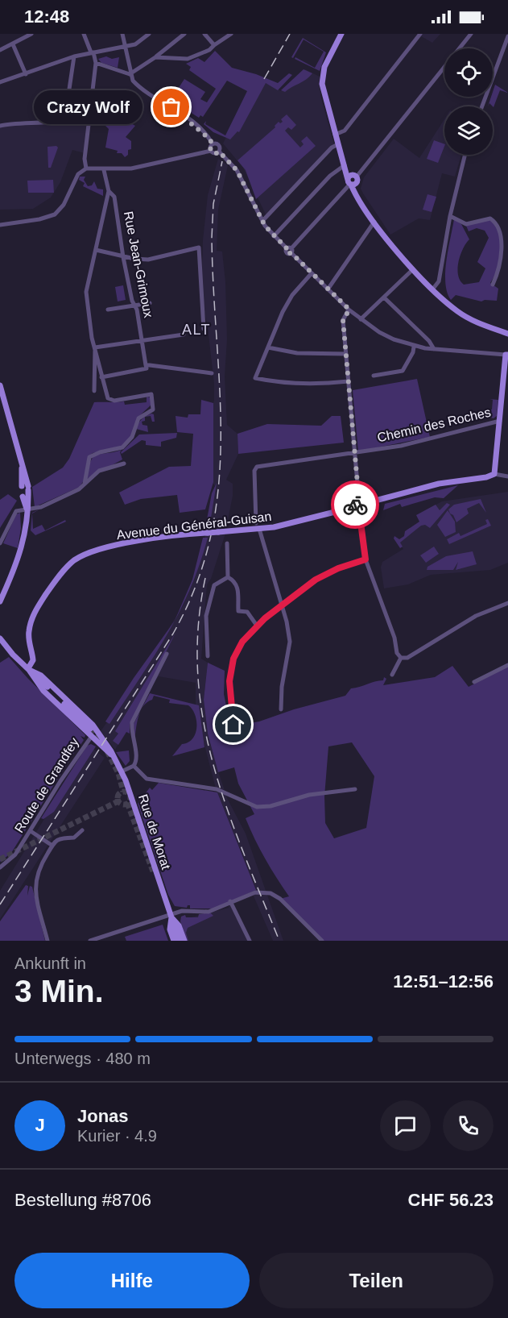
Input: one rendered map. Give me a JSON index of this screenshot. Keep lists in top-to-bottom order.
{
  "streets": {
    "main road": ["Avenue du Général-Guisan", "Rue de Morat"],
    "street": ["Rue Jean-Grimoux", "Chemin des Roches", "Route de Grandfey"]
  },
  "crossings": [
    ["Avenue du Général-Guisan", "Rue de Morat"],
    ["Route de Grandfey", "Rue de Morat"]
  ],
  "districts": ["ALT"],
  "places": ["Crazy Wolf"],
  "page": {
    "status": "12:48",
    "bubble": "Crazy Wolf",
    "heading": ["3 Min.", "Ankunft in", "12:51–12:56"],
    "panel": [
      "Jonas",
      "Kurier · 4.9",
      "Bestellung #8706",
      "CHF 56.23"
    ],
    "bar": "Unterwegs · 480 m",
    "round": "J",
    "buttons": ["Hilfe", "Teilen"]
  }
}
